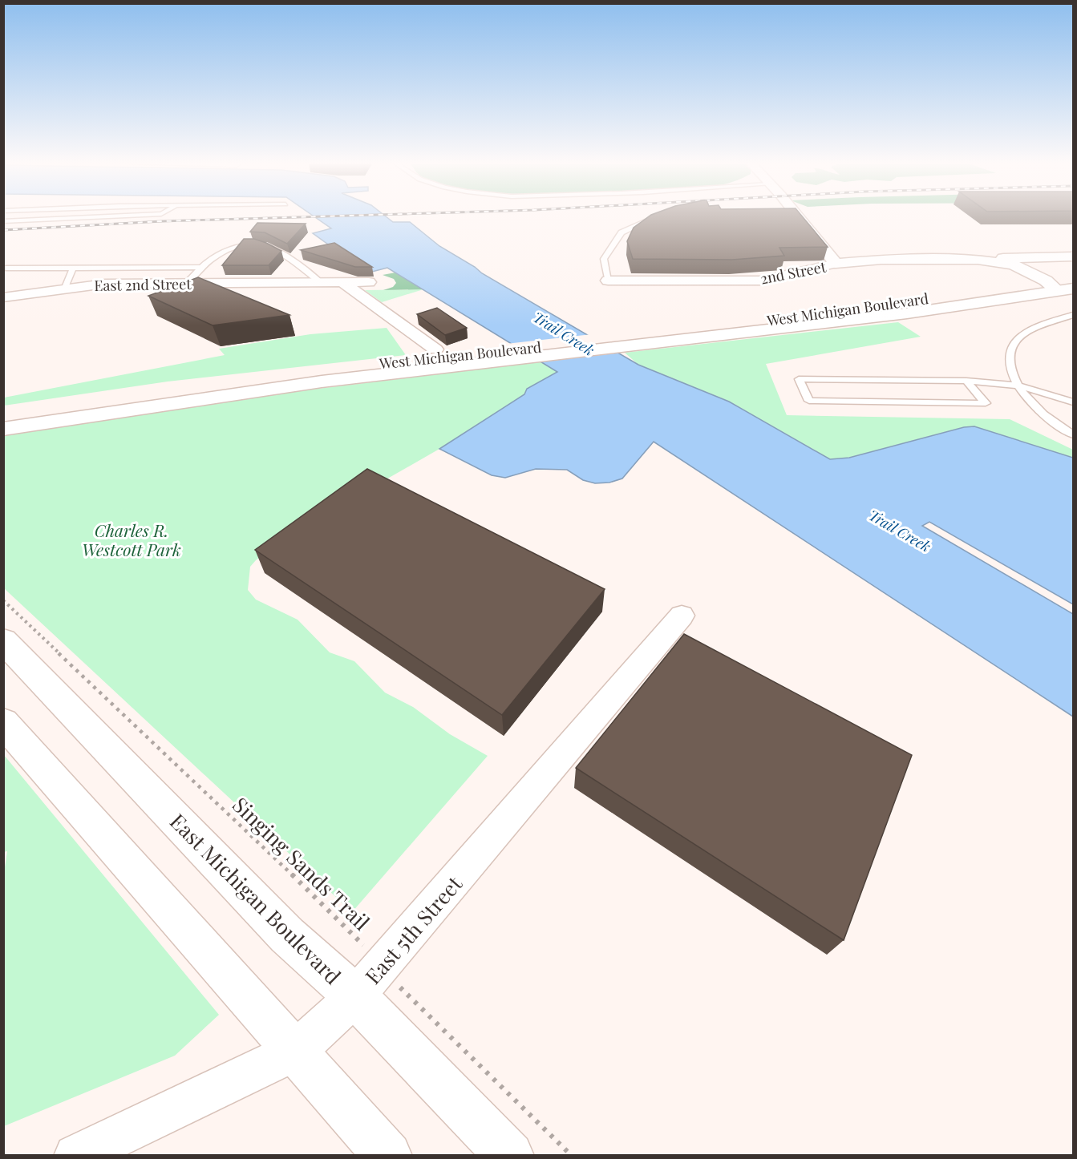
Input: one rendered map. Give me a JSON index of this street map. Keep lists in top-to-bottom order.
{
  "streets": {
    "main road": ["2nd Street", "West Michigan Boulevard", "East Michigan Boulevard"],
    "street": ["East 2nd Street", "East 5th Street"],
    "path": ["Singing Sands Trail"]
  },
  "crossings": [
    ["2nd Street", "West Michigan Boulevard"],
    ["Singing Sands Trail", "East Michigan Boulevard"],
    ["Singing Sands Trail", "East 5th Street"],
    ["East Michigan Boulevard", "East 5th Street"]
  ],
  "water": ["Trail Creek"],
  "parks": ["Charles R. Westcott Park"]
}
